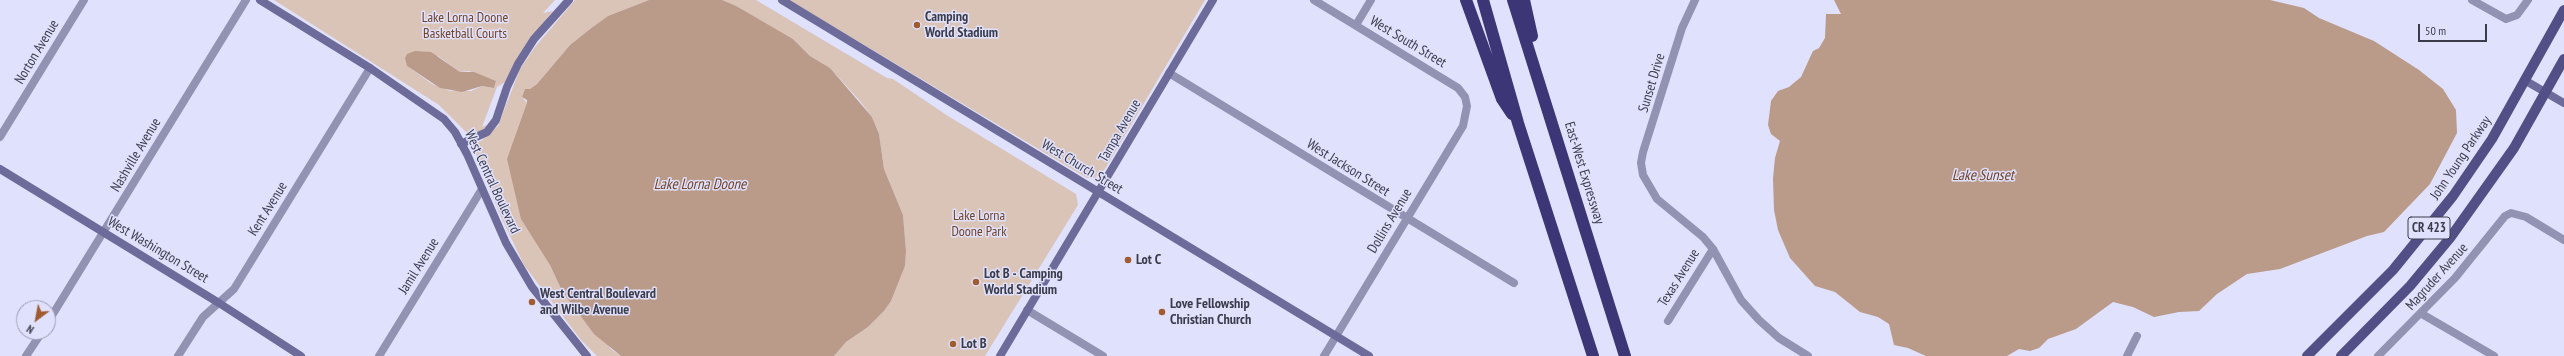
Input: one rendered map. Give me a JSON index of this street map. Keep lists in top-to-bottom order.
{
  "streets": {
    "highway": ["East-West Expressway"],
    "main road": ["John Young Parkway", "CR 423"],
    "street": [
      "West South Street",
      "Norton Avenue",
      "Sunset Drive",
      "Tampa Avenue",
      "Nashville Avenue",
      "West Church Street",
      "West Jackson Street",
      "West Central Boulevard",
      "Kent Avenue",
      "Dollins Avenue",
      "West Washington Street",
      "Jamil Avenue",
      "Magruder Avenue",
      "Texas Avenue"
    ]
  },
  "crossings": [
    ["West South Street", "Dollins Avenue"],
    ["Sunset Drive", "Texas Avenue"],
    ["Tampa Avenue", "West Church Street"],
    ["Tampa Avenue", "West Jackson Street"],
    ["Nashville Avenue", "West Washington Street"],
    ["West Church Street", "Dollins Avenue"],
    ["West Jackson Street", "Dollins Avenue"],
    ["West Central Boulevard", "Kent Avenue"],
    ["West Central Boulevard", "Jamil Avenue"],
    ["Kent Avenue", "West Washington Street"]
  ],
  "water": ["Lake Sunset", "Lake Lorna Doone"],
  "parks": ["Lake Lorna Doone Basketball Courts", "Lake Lorna Doone Park"],
  "places": [
    "Camping World Stadium",
    "Lot C",
    "Lot B - Camping World Stadium",
    "West Central Boulevard and Wilbe Avenue",
    "Love Fellowship Christian Church",
    "Lot B"
  ],
  "scale_bar": "50 m",
  "north": "bottom left"
}
